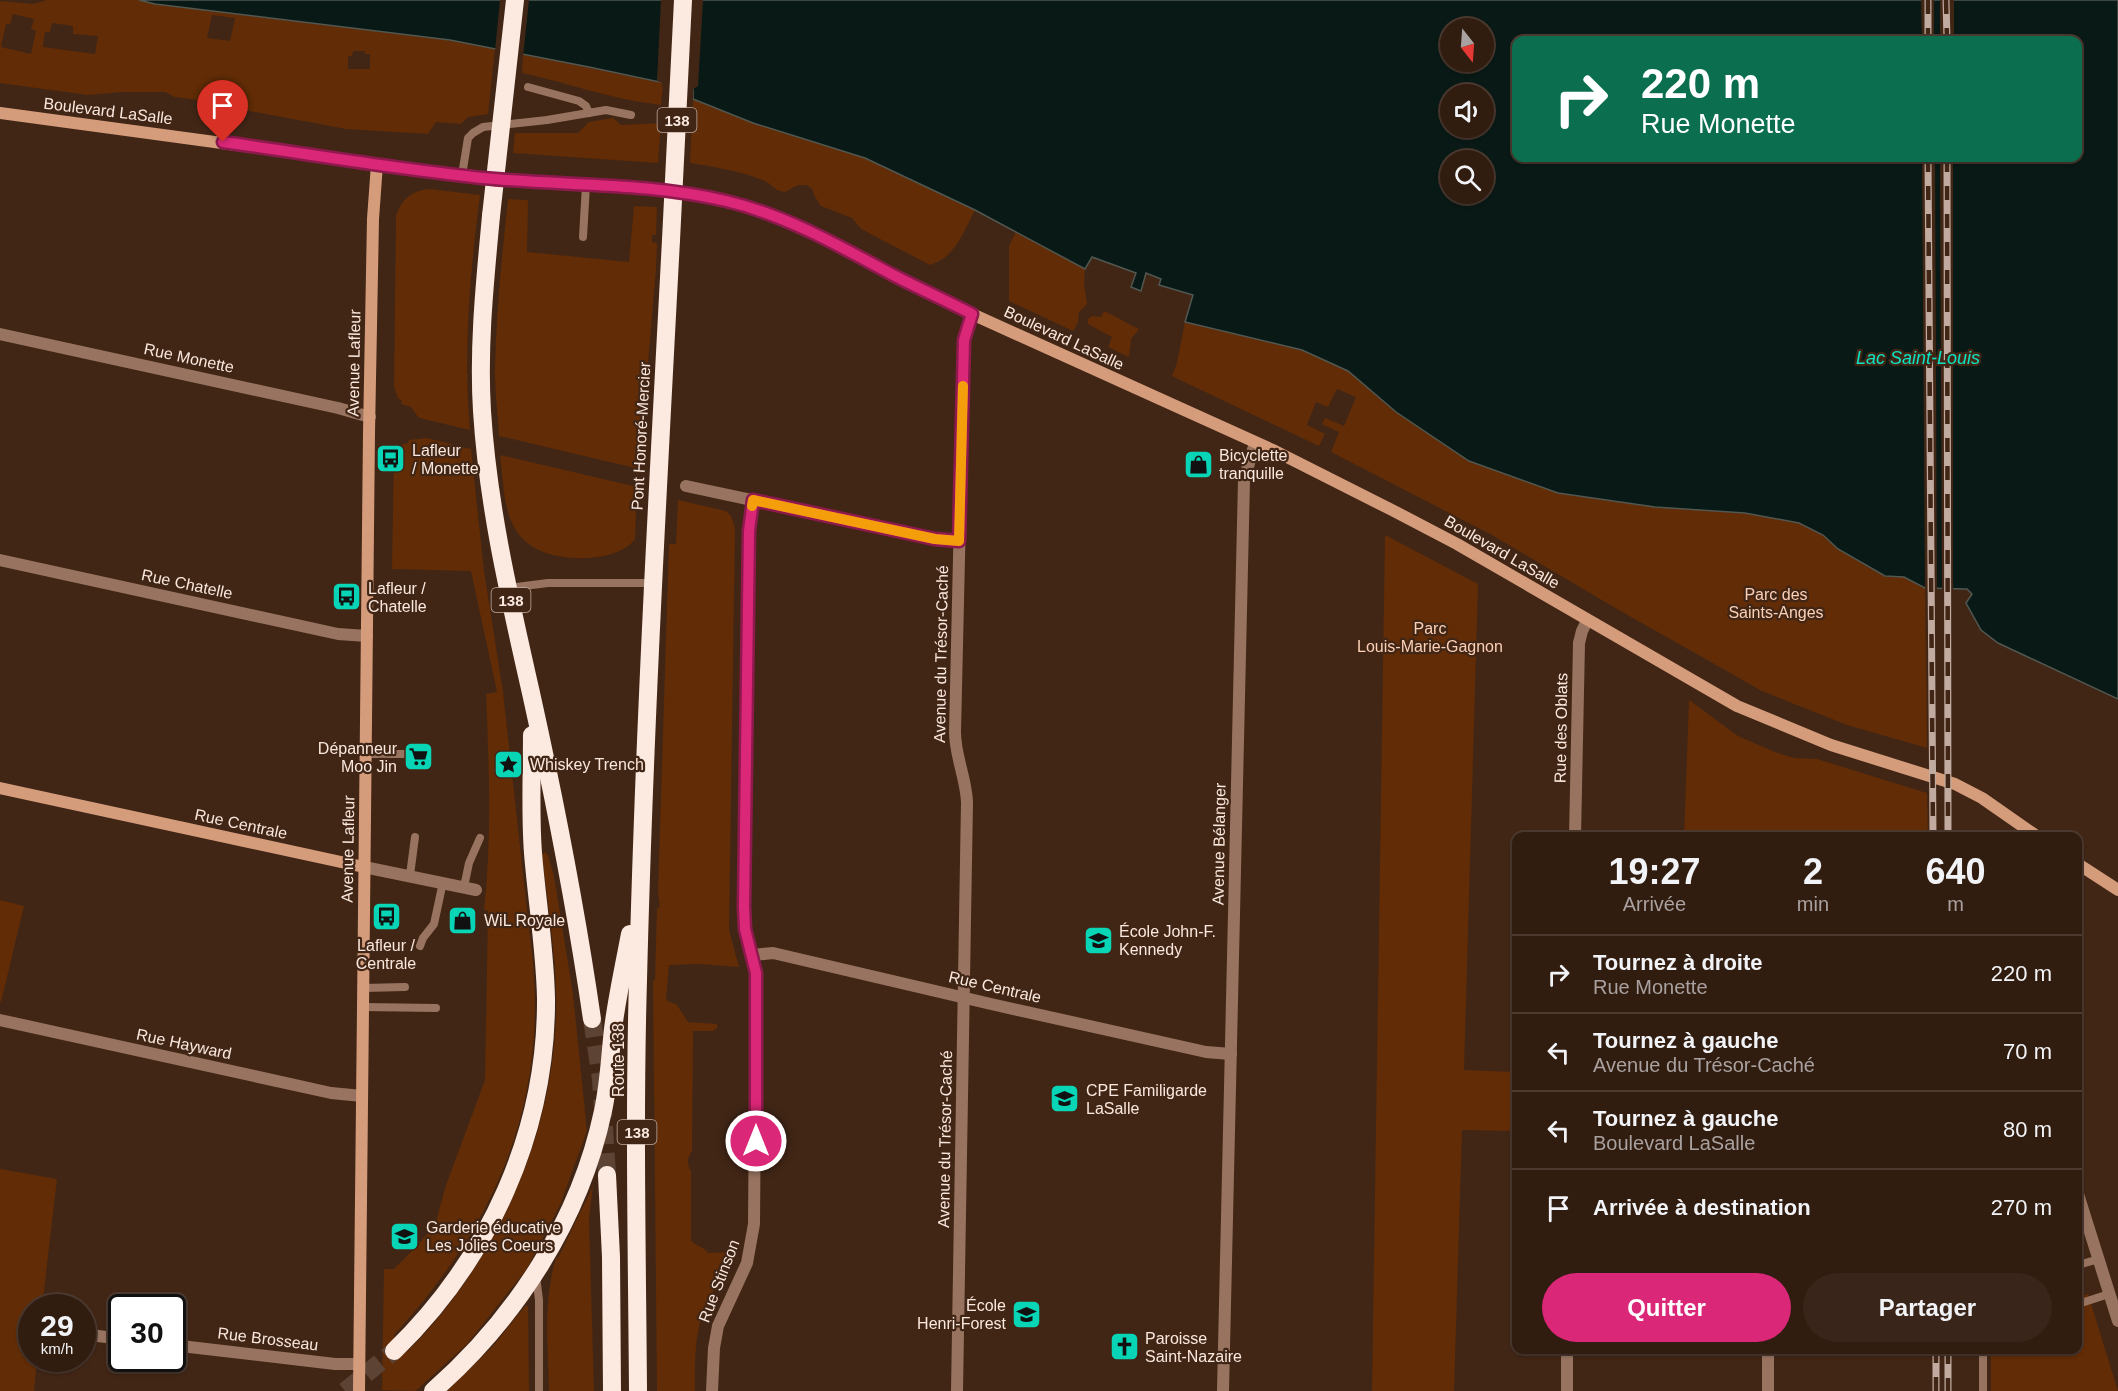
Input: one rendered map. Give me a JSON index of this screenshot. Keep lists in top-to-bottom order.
{
  "streets": {
    "highway": ["138", "Pont Honoré-Mercier", "Route 138"],
    "main road": ["Boulevard LaSalle", "Avenue Lafleur", "Rue Centrale"],
    "street": [
      "Rue Monette",
      "Rue Chatelle",
      "Avenue du Trésor-Caché",
      "Rue des Oblats",
      "Avenue Bélanger",
      "Rue Hayward",
      "Rue Stinson",
      "Rue Brosseau"
    ]
  },
  "crossings": [
    ["Boulevard LaSalle", "Avenue Lafleur"],
    ["Boulevard LaSalle", "Avenue du Trésor-Caché"],
    ["Boulevard LaSalle", "Rue des Oblats"],
    ["Boulevard LaSalle", "Avenue Bélanger"],
    ["138", "Route 138"],
    ["Rue Monette", "Avenue Lafleur"],
    ["Avenue Lafleur", "Rue Chatelle"],
    ["Avenue Lafleur", "Rue Centrale"],
    ["Avenue Lafleur", "Rue Hayward"],
    ["Avenue Lafleur", "Rue Brosseau"],
    ["Pont Honoré-Mercier", "Route 138"],
    ["Avenue du Trésor-Caché", "Rue Centrale"],
    ["Rue Centrale", "Avenue Bélanger"],
    ["Rue Centrale", "Rue Stinson"]
  ],
  "water": ["Lac Saint-Louis"],
  "parks": ["Parc des Saints-Anges", "Parc Louis-Marie-Gagnon"],
  "places": {
    "bus stop": ["Lafleur / Monette", "Lafleur / Chatelle", "Lafleur / Centrale"],
    "shop": ["Bicyclette tranquille", "WiL Royale"],
    "supermarket": ["Dépanneur Moo Jin"],
    "place": ["Whiskey Trench"],
    "school or university": [
      "École John-F. Kennedy",
      "CPE Familigarde LaSalle",
      "Garderie éducative Les Jolies Coeurs",
      "École Henri-Forest"
    ],
    "church": ["Paroisse Saint-Nazaire"]
  },
  "north": "bottom",
  "page": {
    "turn": ["220 m", "Rue Monette"],
    "eta": [
      "19:27",
      "Arrivée",
      "2",
      "min",
      "640",
      "m"
    ],
    "list": [
      {
        "name": "Tournez à droite",
        "note": "Rue Monette",
        "value": "220 m"
      },
      {
        "name": "Tournez à gauche",
        "note": "Avenue du Trésor-Caché",
        "value": "70 m"
      },
      {
        "name": "Tournez à gauche",
        "note": "Boulevard LaSalle",
        "value": "80 m"
      },
      {
        "name": "Arrivée à destination",
        "value": "270 m"
      }
    ],
    "buttons": ["Quitter", "Partager"],
    "speed": "29 km/h",
    "limit": "30"
  }
}
